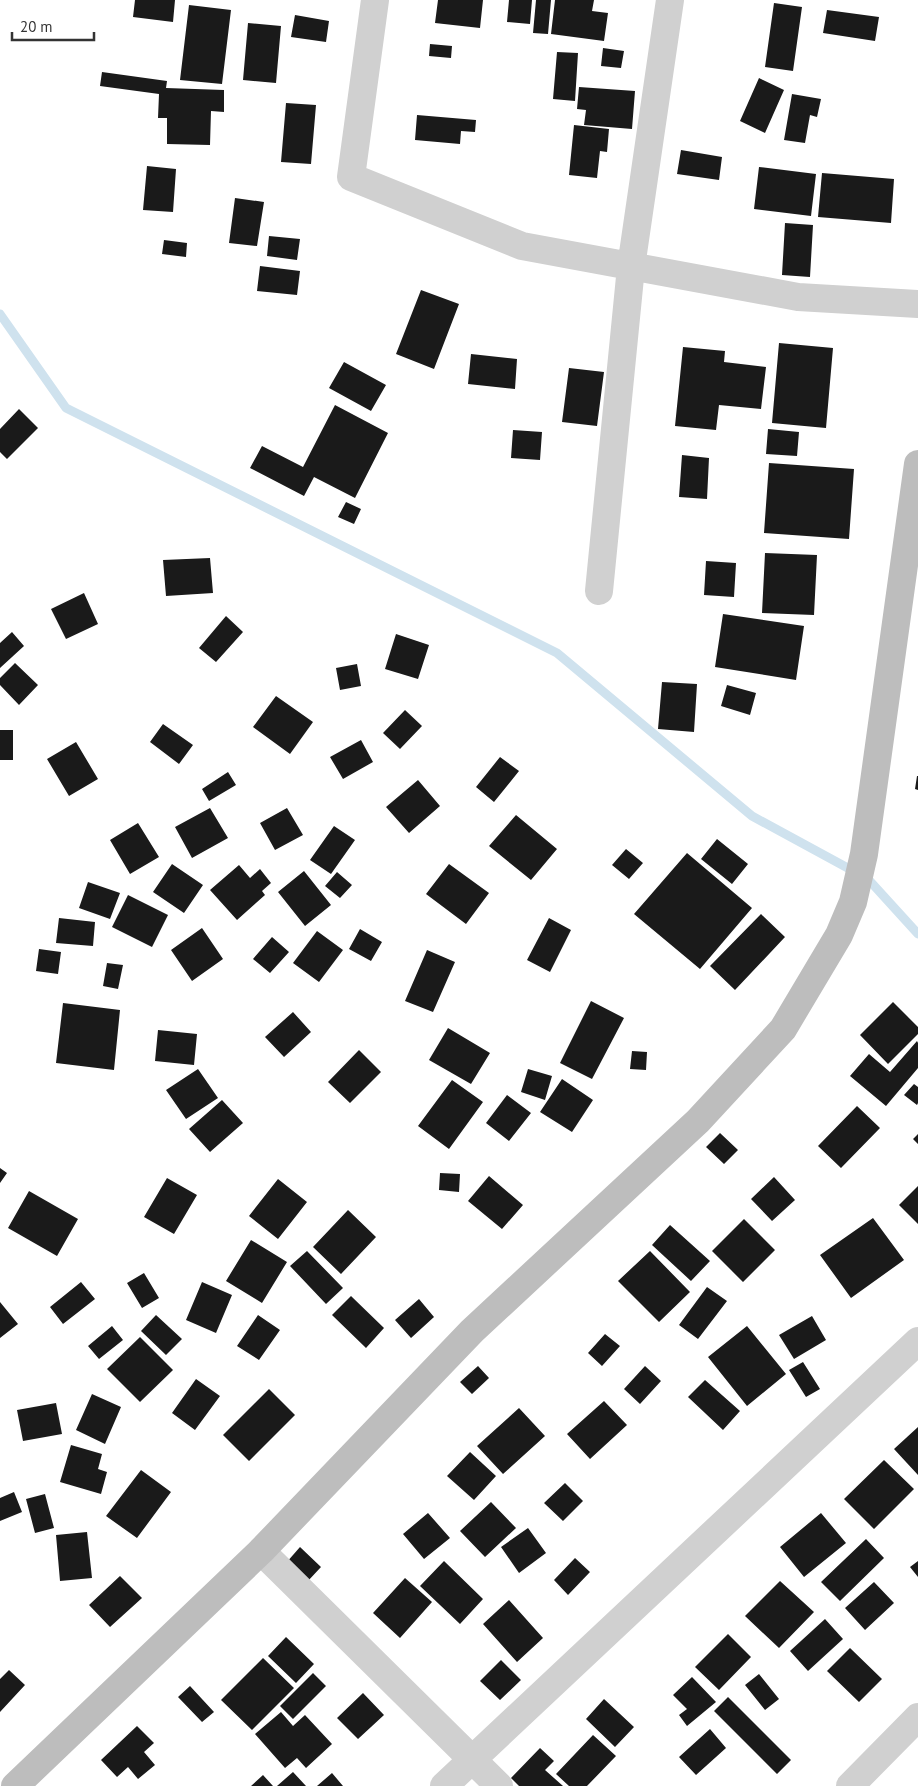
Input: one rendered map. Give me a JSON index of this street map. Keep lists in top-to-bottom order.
{
  "scale_bar": "20 m"
}
